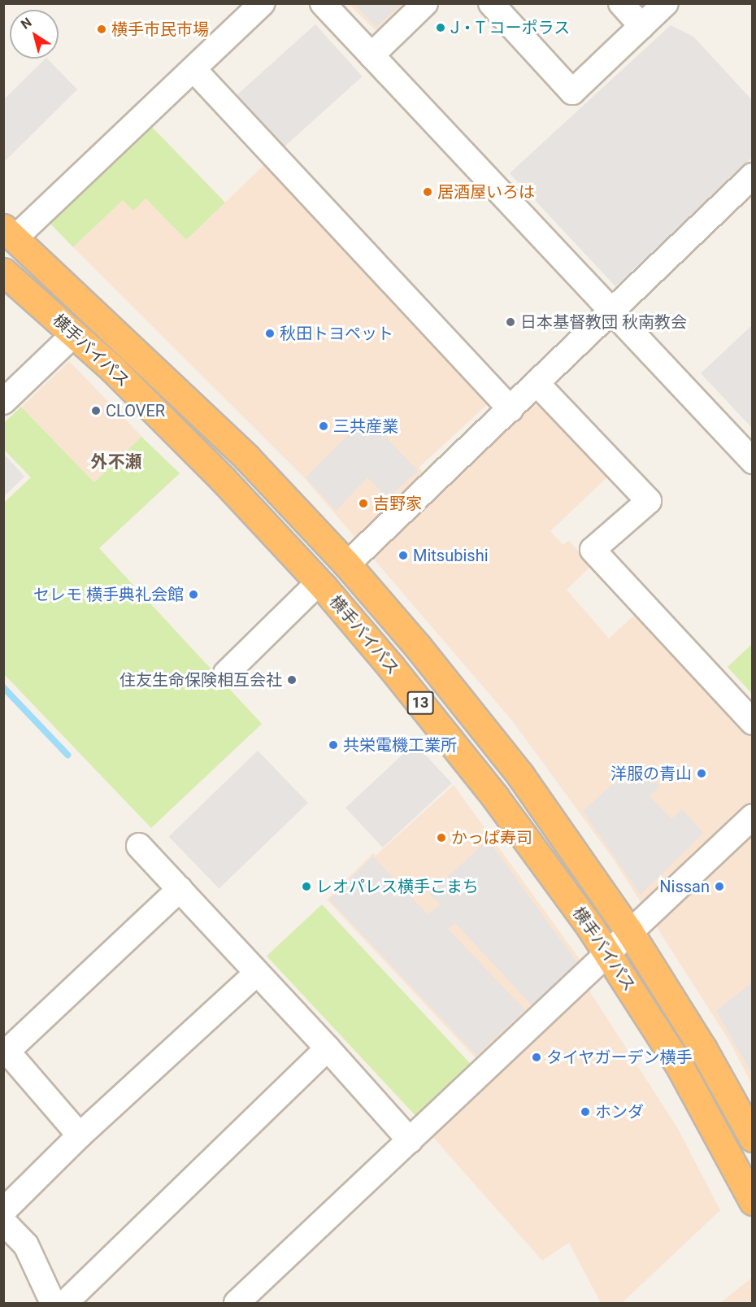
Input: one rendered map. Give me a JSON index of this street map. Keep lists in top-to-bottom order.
{
  "streets": {
    "highway": ["横手バイパス", "13"]
  },
  "districts": ["外不瀬"],
  "places": [
    "J・T コーポラス",
    "横手市民市場",
    "居酒屋いろは",
    "日本基督教団 秋南教会",
    "秋田トヨペット",
    "CLOVER",
    "三共産業",
    "吉野家",
    "Mitsubishi",
    "セレモ 横手典礼会館",
    "住友生命保険相互会社",
    "共栄電機工業所",
    "洋服の青山",
    "かっぱ寿司",
    "レオパレス横手こまち",
    "Nissan",
    "タイヤガーデン横手",
    "ホンダ"
  ],
  "north": "top left"
}
